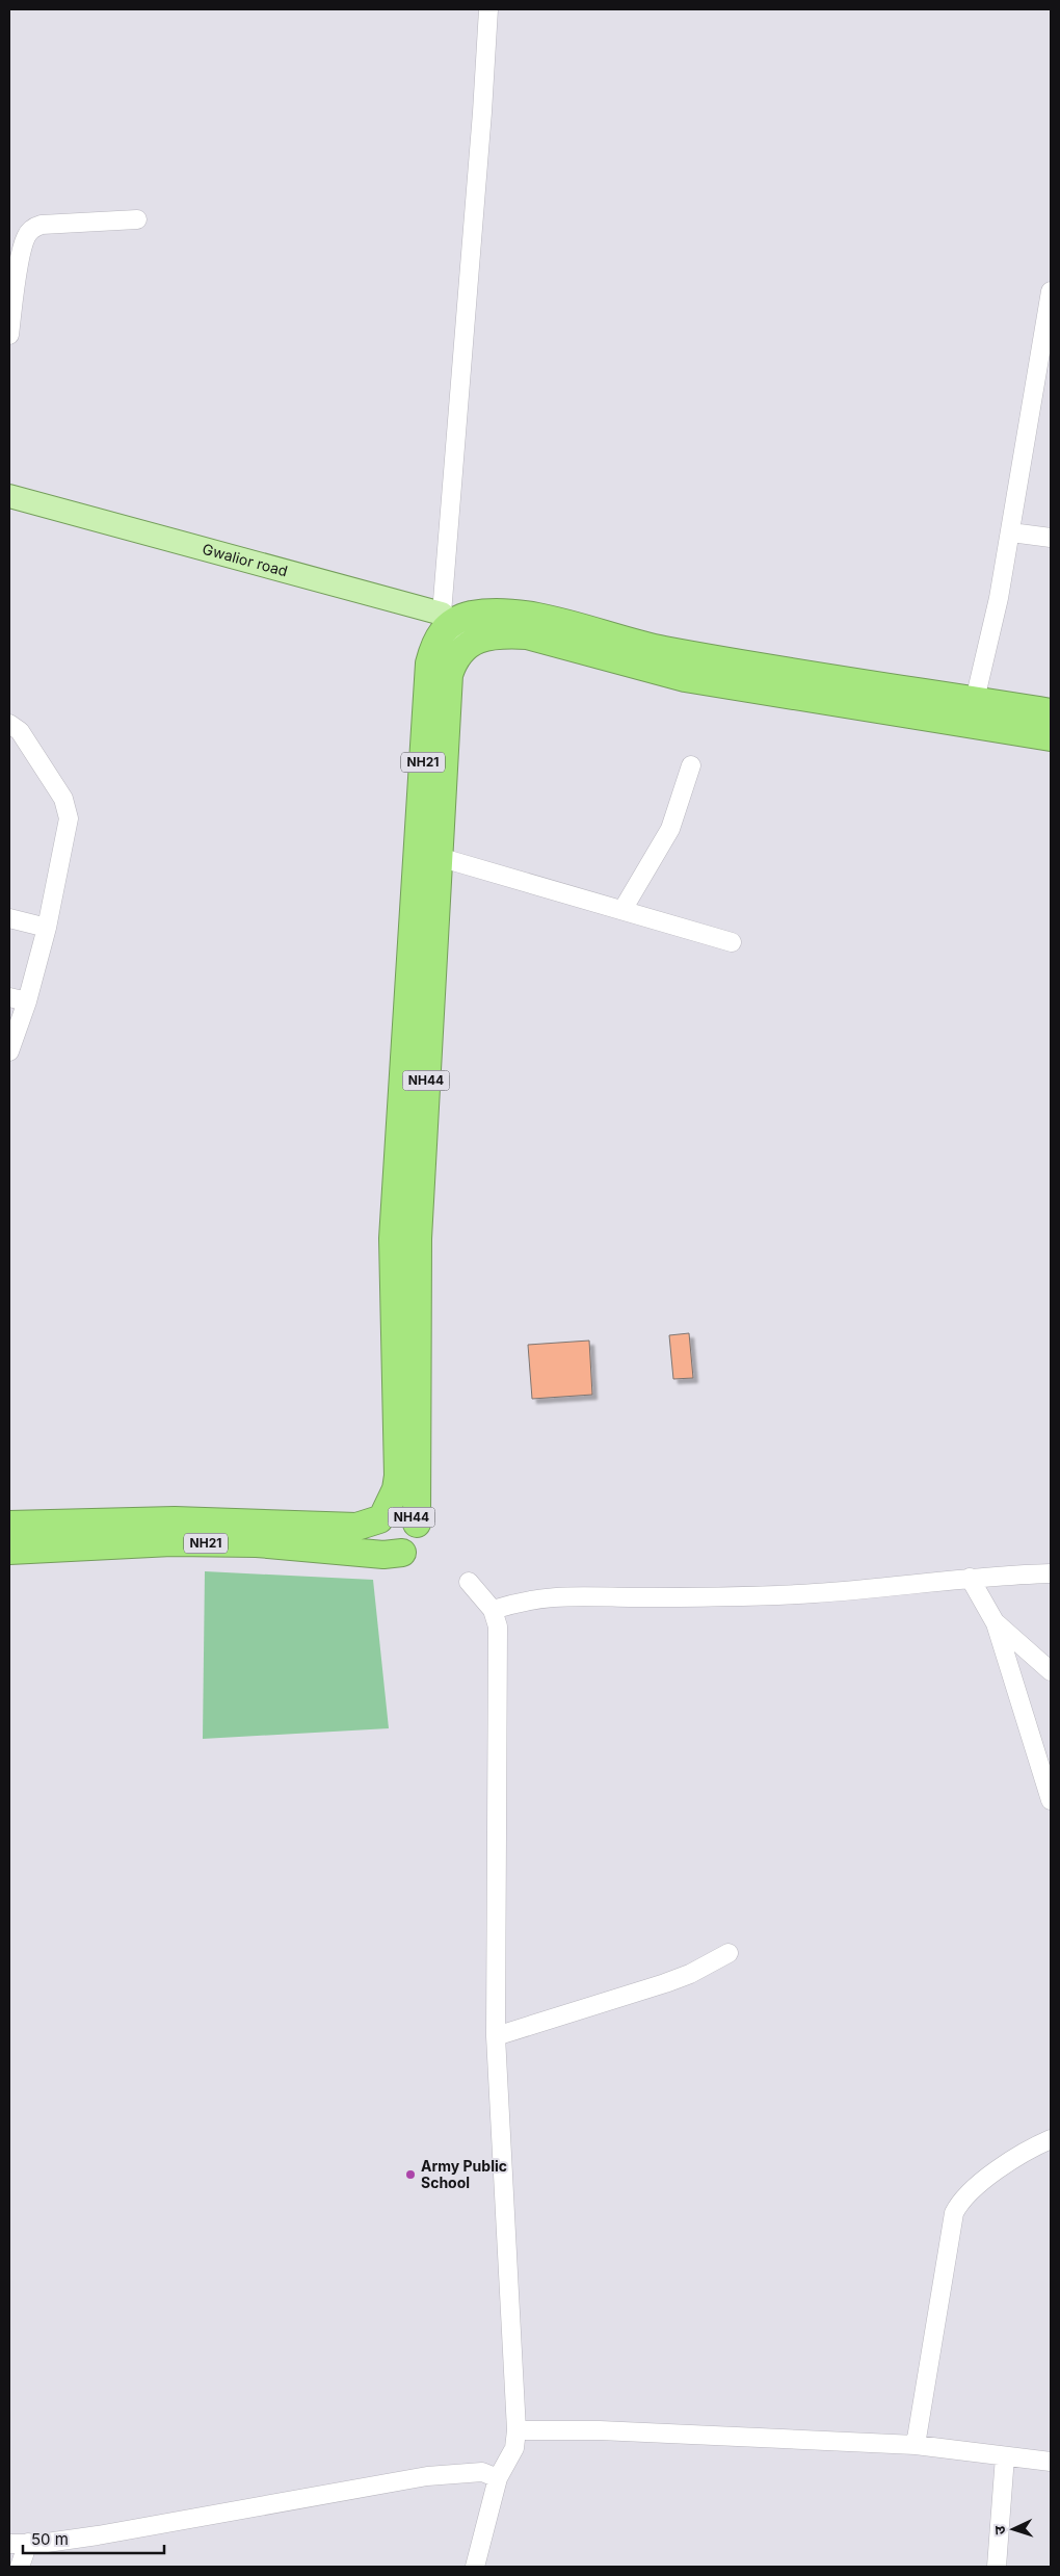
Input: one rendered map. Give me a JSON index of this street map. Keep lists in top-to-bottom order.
{
  "streets": {
    "highway": ["NH21", "NH44"],
    "main road": ["Gwalior road"]
  },
  "crossings": [
    ["Gwalior road", "NH21"],
    ["NH21", "NH44"]
  ],
  "places": ["Army Public School"],
  "scale_bar": "50 m",
  "north": "left"
}
